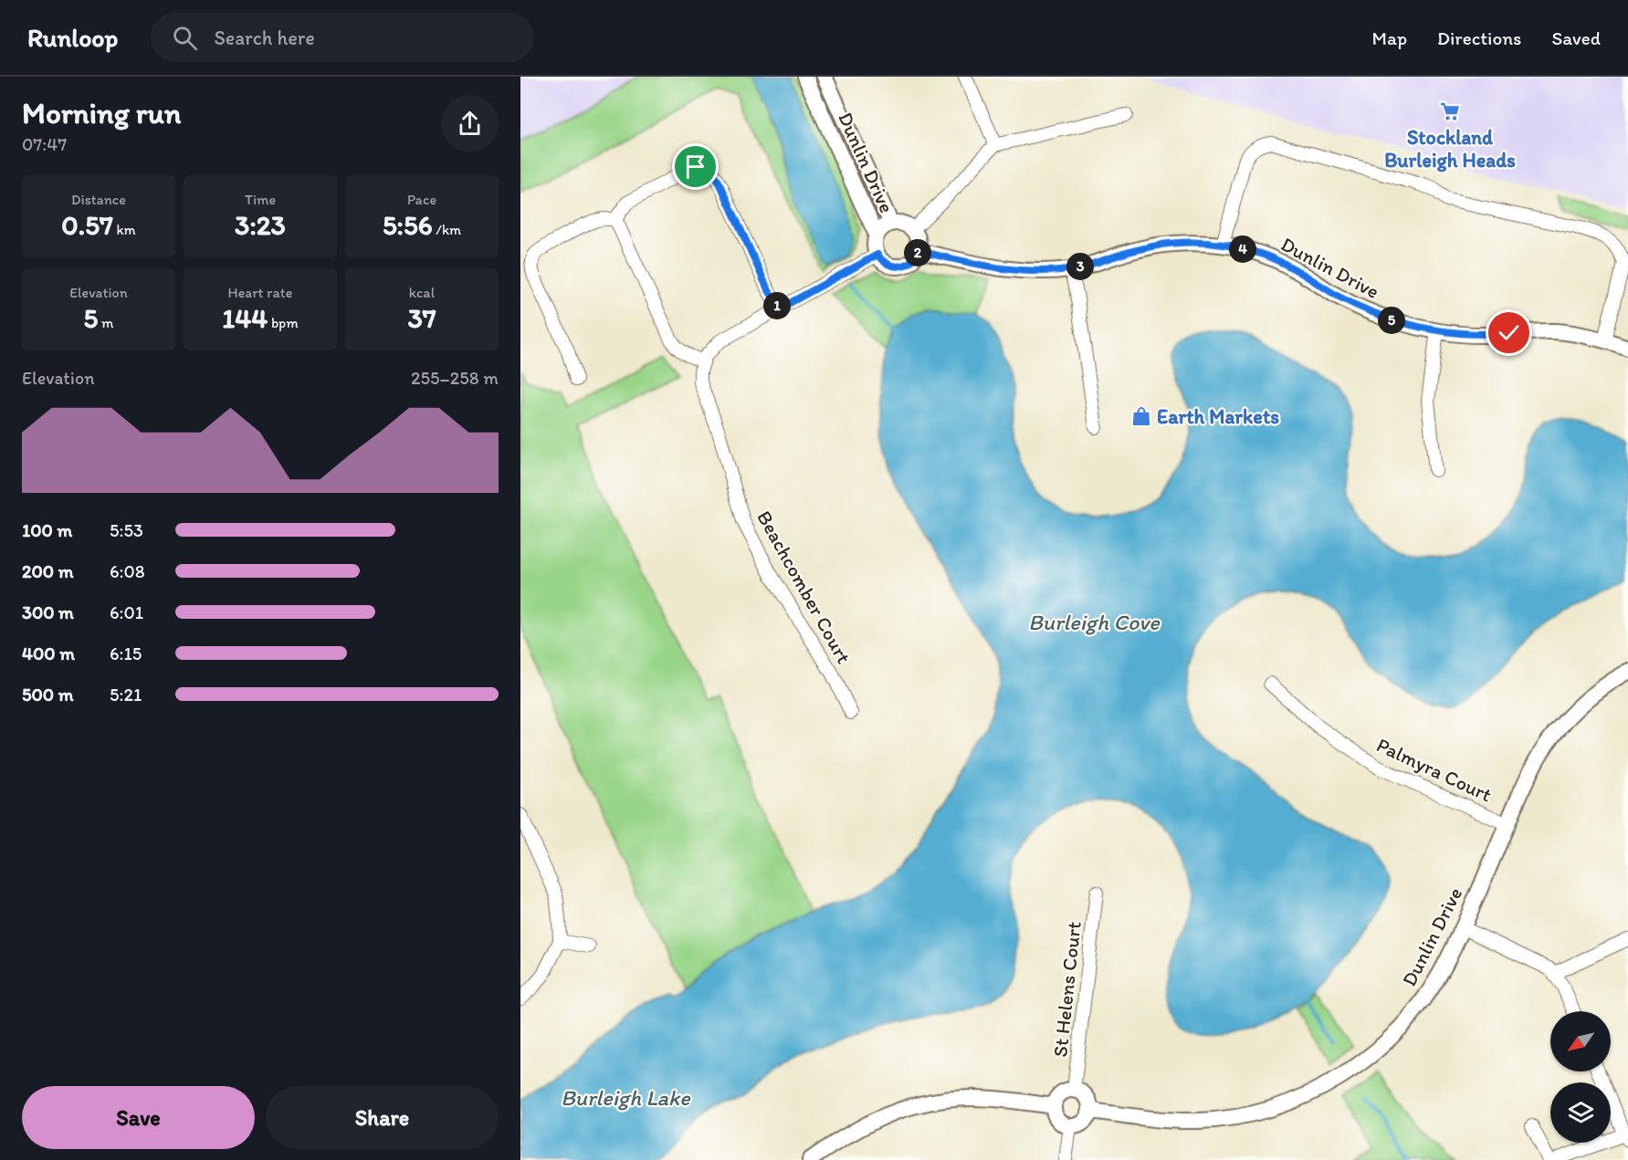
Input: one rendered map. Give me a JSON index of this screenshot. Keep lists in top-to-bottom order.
{
  "streets": {
    "street": [
      "Dunlin Drive",
      "Beachcomber Court",
      "Palmyra Court",
      "St Helens Court"
    ]
  },
  "crossings": [
    ["Dunlin Drive", "Palmyra Court"],
    ["Dunlin Drive", "St Helens Court"]
  ],
  "water": ["Burleigh Cove", "Burleigh Lake"],
  "places": {
    "supermarket": ["Stockland Burleigh Heads"],
    "shop": ["Earth Markets"]
  },
  "north": "bottom left",
  "page": {
    "header": "Runloop",
    "search": "Search here",
    "nav": ["Map", "Directions", "Saved"],
    "heading": ["Morning run", "07:47"],
    "stats": [
      ["Distance", "0.57 km"],
      ["Time", "3:23"],
      ["Pace", "5:56 /km"],
      ["Elevation", "5 m"],
      ["Heart rate", "144 bpm"],
      ["kcal", "37"]
    ],
    "pins": [
      "4",
      "2",
      "3",
      "1",
      "5"
    ],
    "chart": ["Elevation", "255–258 m"],
    "list": [
      {
        "name": "100 m",
        "note": "5:53"
      },
      {
        "name": "200 m",
        "note": "6:08"
      },
      {
        "name": "300 m",
        "note": "6:01"
      },
      {
        "name": "400 m",
        "note": "6:15"
      },
      {
        "name": "500 m",
        "note": "5:21"
      }
    ],
    "buttons": ["Save", "Share"]
  }
}
